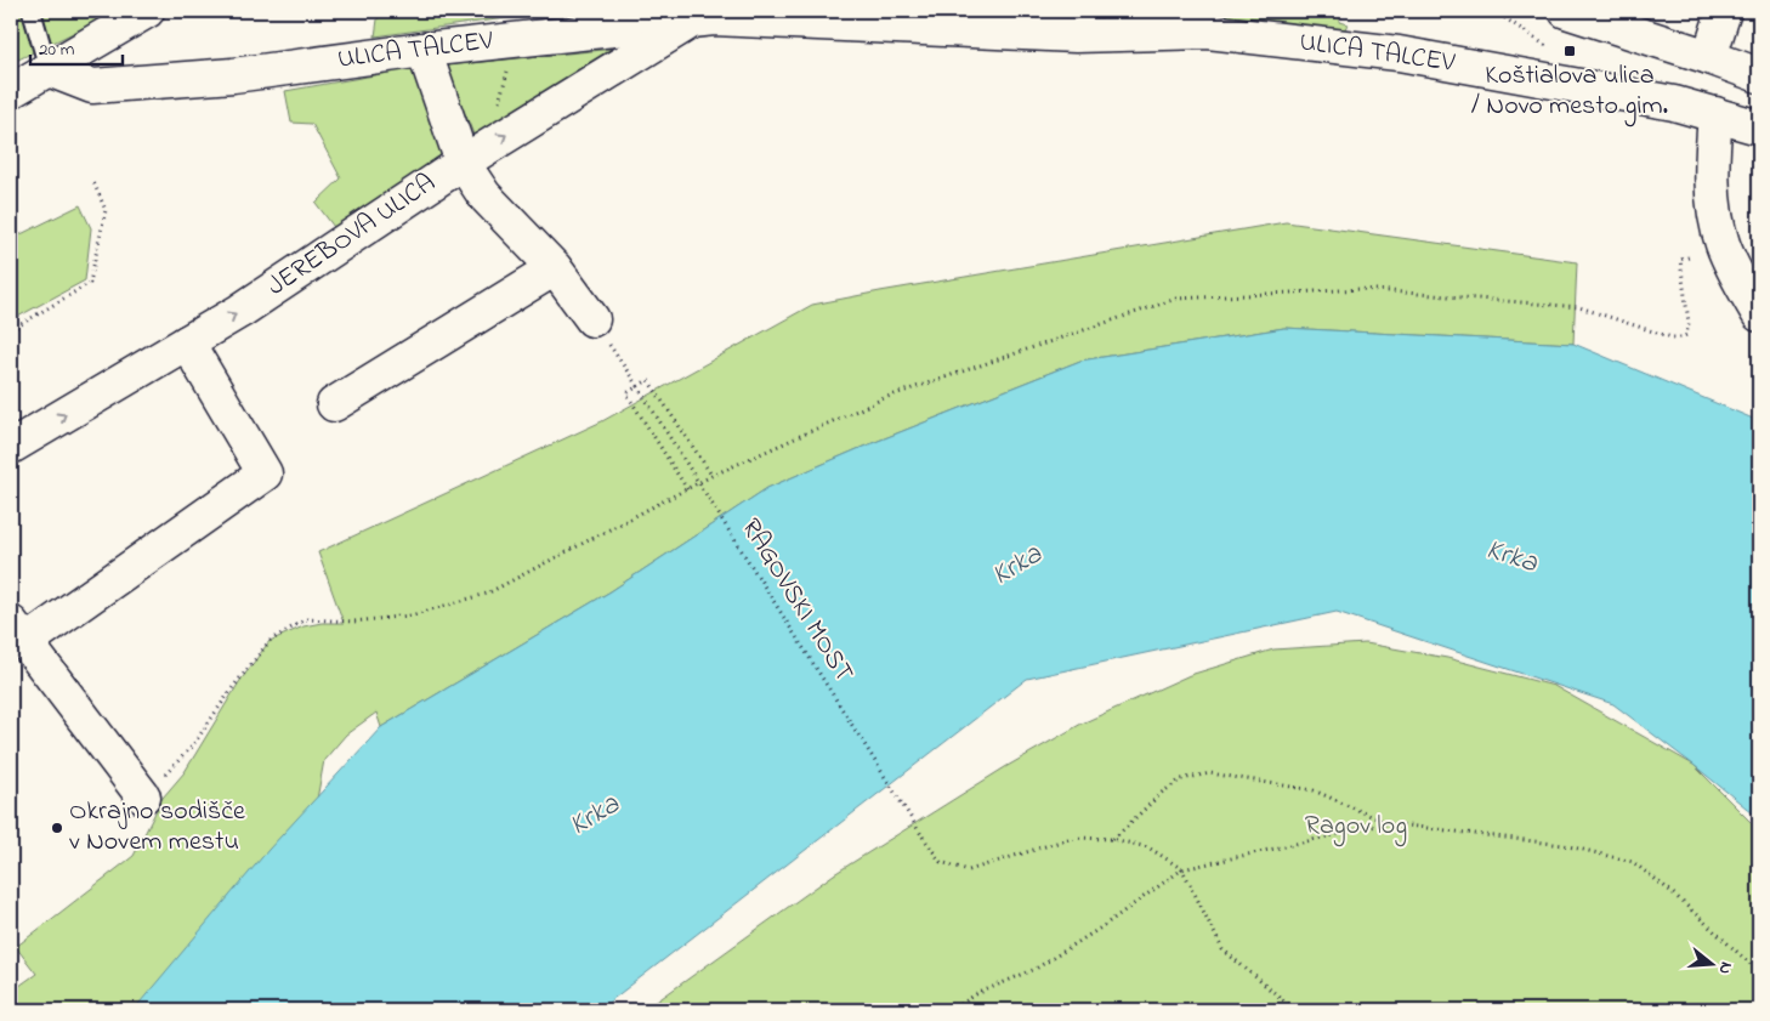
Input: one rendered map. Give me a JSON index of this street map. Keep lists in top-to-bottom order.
{
  "streets": {
    "street": ["ULICA TALCEV", "JEREBOVA ULICA"],
    "path": ["RAGOVSKI MOST"]
  },
  "crossings": [
    ["ULICA TALCEV", "JEREBOVA ULICA"]
  ],
  "water": ["Krka"],
  "parks": ["Ragov log"],
  "places": {
    "transit": ["Koštialova ulica / Novo mesto gim."],
    "other": ["Okrajno sodišče v Novem mestu"]
  },
  "scale_bar": "20 m",
  "north": "right"
}
